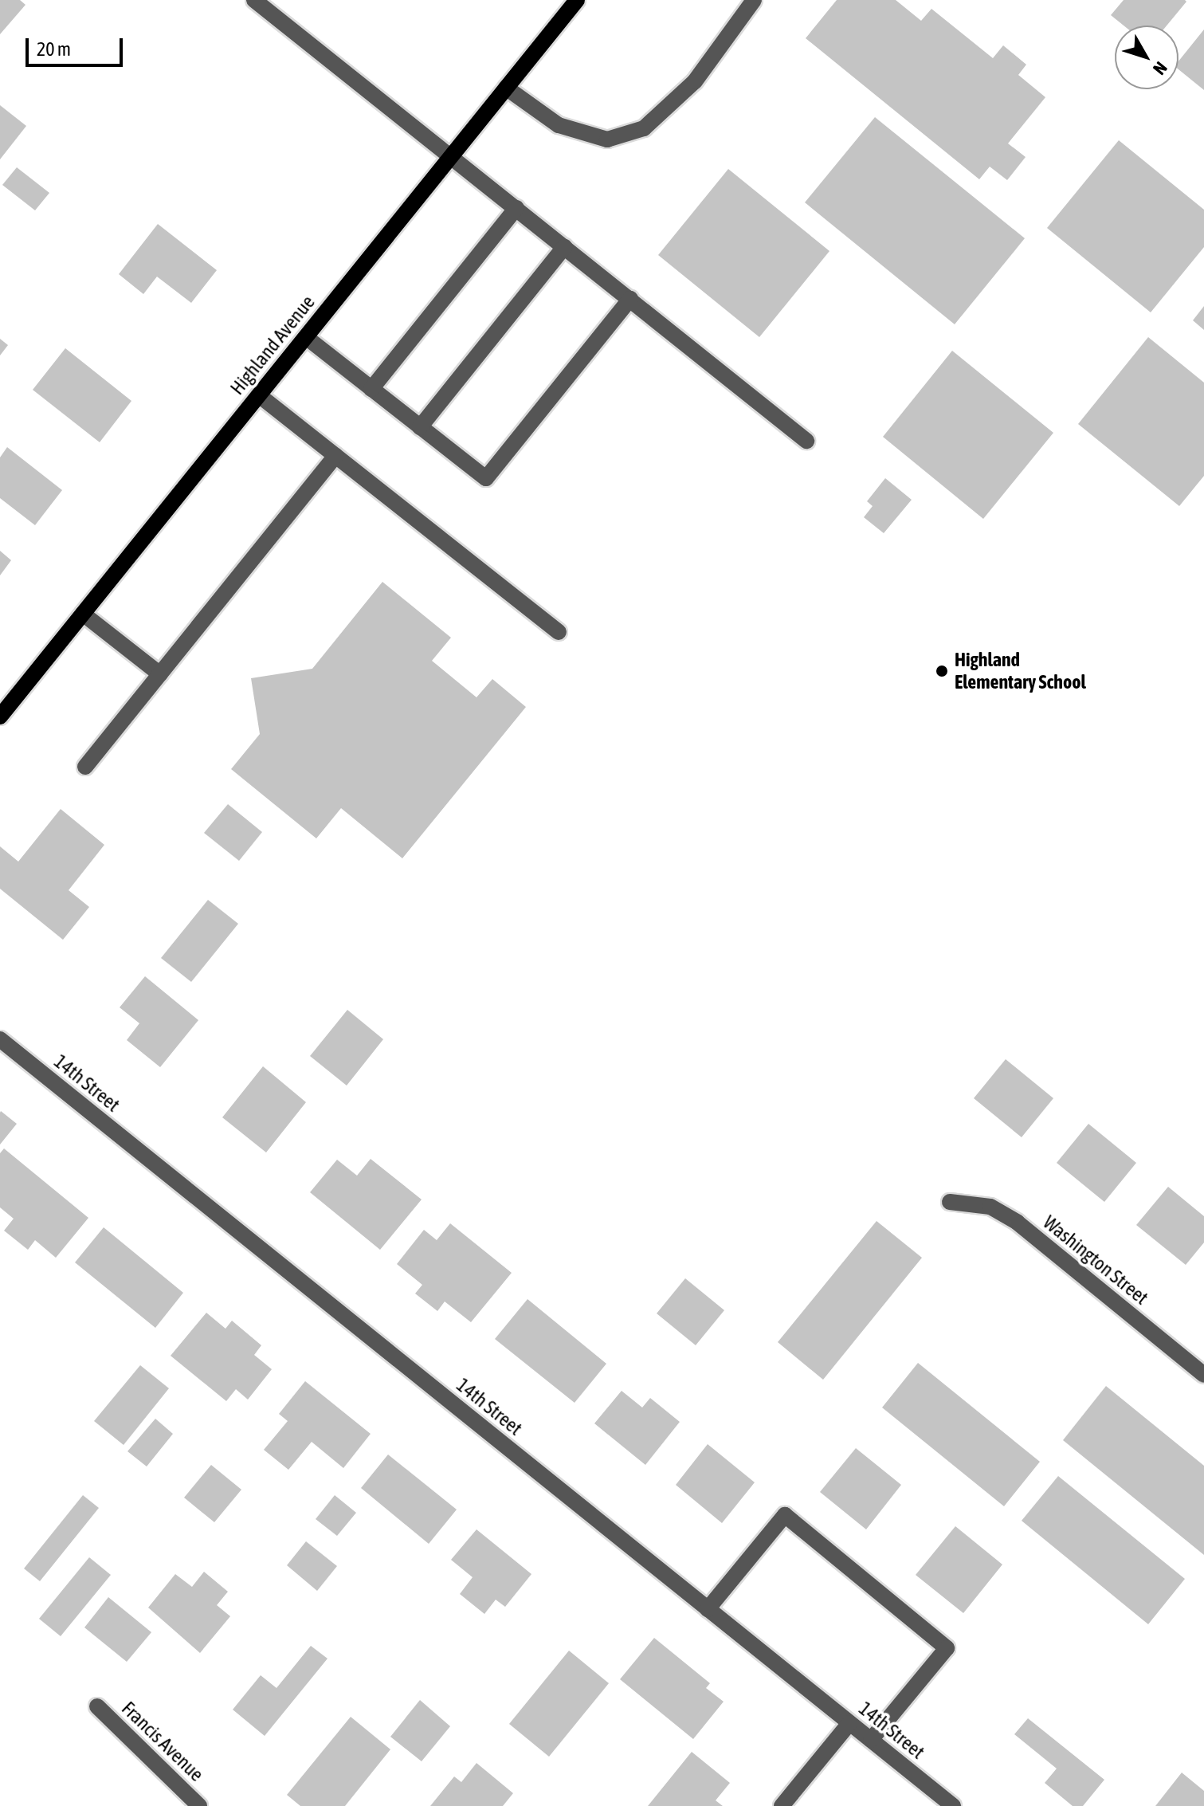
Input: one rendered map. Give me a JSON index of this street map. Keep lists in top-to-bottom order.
{
  "streets": {
    "main road": ["Highland Avenue"],
    "street": ["14th Street", "Washington Street", "Francis Avenue"]
  },
  "places": ["Highland Elementary School"],
  "scale_bar": "20 m",
  "north": "bottom right"
}
